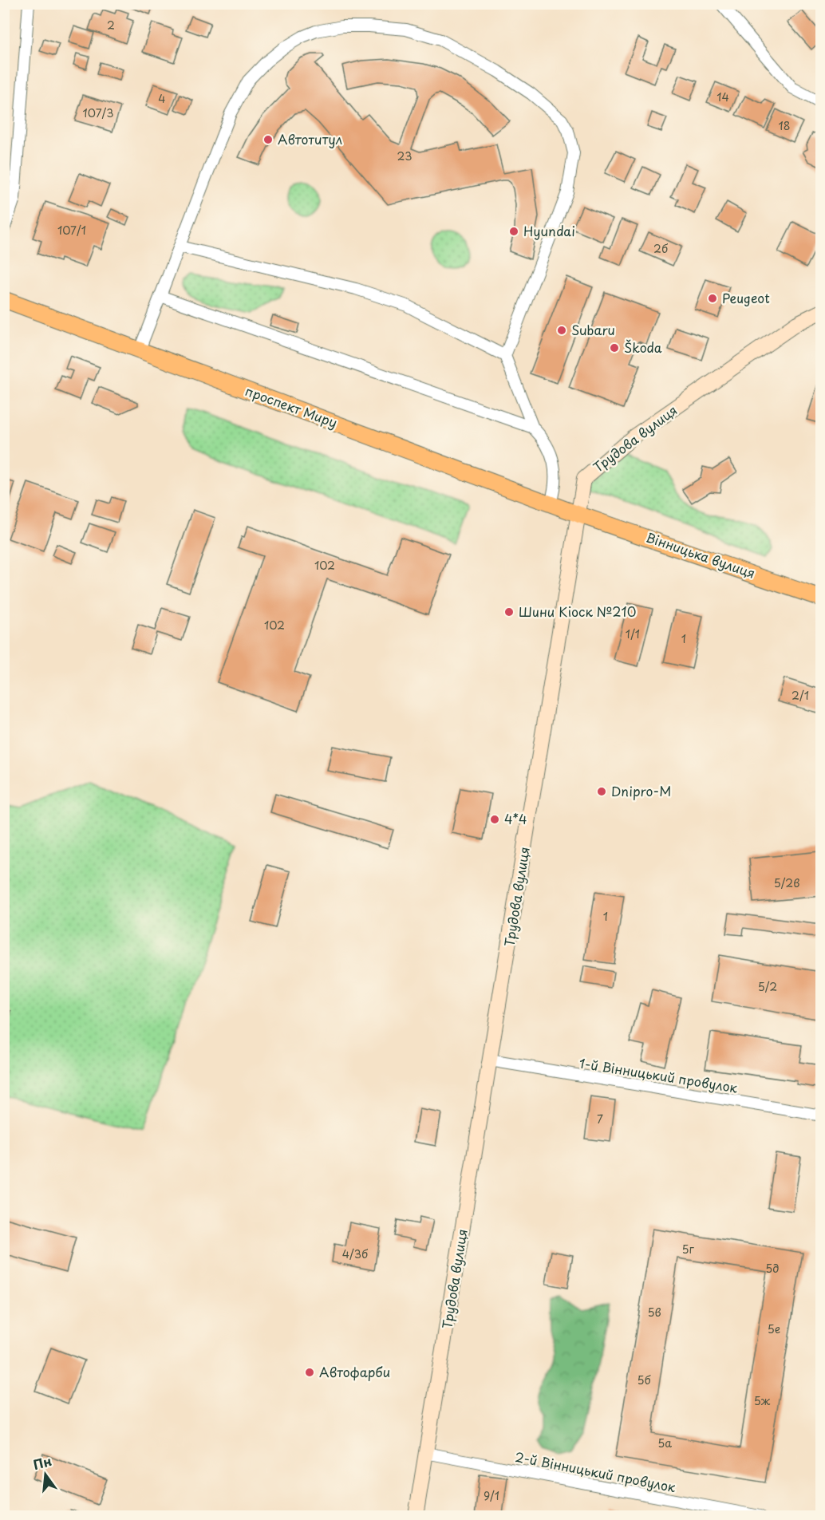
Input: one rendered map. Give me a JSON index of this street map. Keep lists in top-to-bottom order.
{
  "streets": {
    "main road": ["проспект Миру", "Трудова вулиця", "Вінницька вулиця"],
    "street": ["1-й Вінницький провулок", "2-й Вінницький провулок"]
  },
  "crossings": [
    ["проспект Миру", "Трудова вулиця"],
    ["проспект Миру", "Вінницька вулиця"],
    ["Трудова вулиця", "Вінницька вулиця"],
    ["Трудова вулиця", "1-й Вінницький провулок"],
    ["Трудова вулиця", "2-й Вінницький провулок"]
  ],
  "places": [
    "Автотитул",
    "Hyundai",
    "Peugeot",
    "Subaru",
    "Škoda",
    "Шини Кіоск №210",
    "Dnipro-M",
    "4*4",
    "Автофарби"
  ],
  "house_numbers": [
    "2",
    "14",
    "4",
    "107/3",
    "18",
    "23",
    "107/1",
    "2б",
    "102",
    "102",
    "1/1",
    "1",
    "2/1",
    "5/2в",
    "1",
    "5/2",
    "7",
    "5г",
    "4/3б",
    "5д",
    "5в",
    "5е",
    "5б",
    "5ж",
    "5а",
    "9/1"
  ],
  "north": "top"
}
